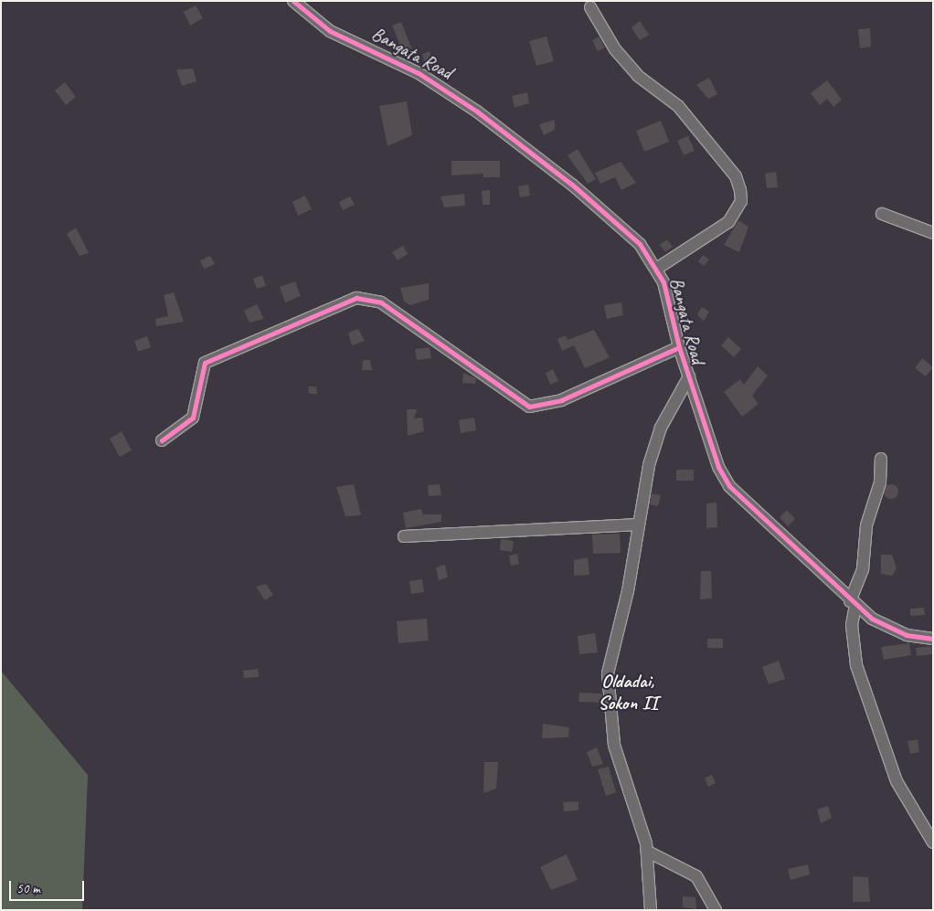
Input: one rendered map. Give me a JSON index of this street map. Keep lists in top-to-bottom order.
{
  "streets": {
    "street": ["Bangata Road"]
  },
  "districts": ["Oldadai, Sokon II"],
  "scale_bar": "50 m"
}
